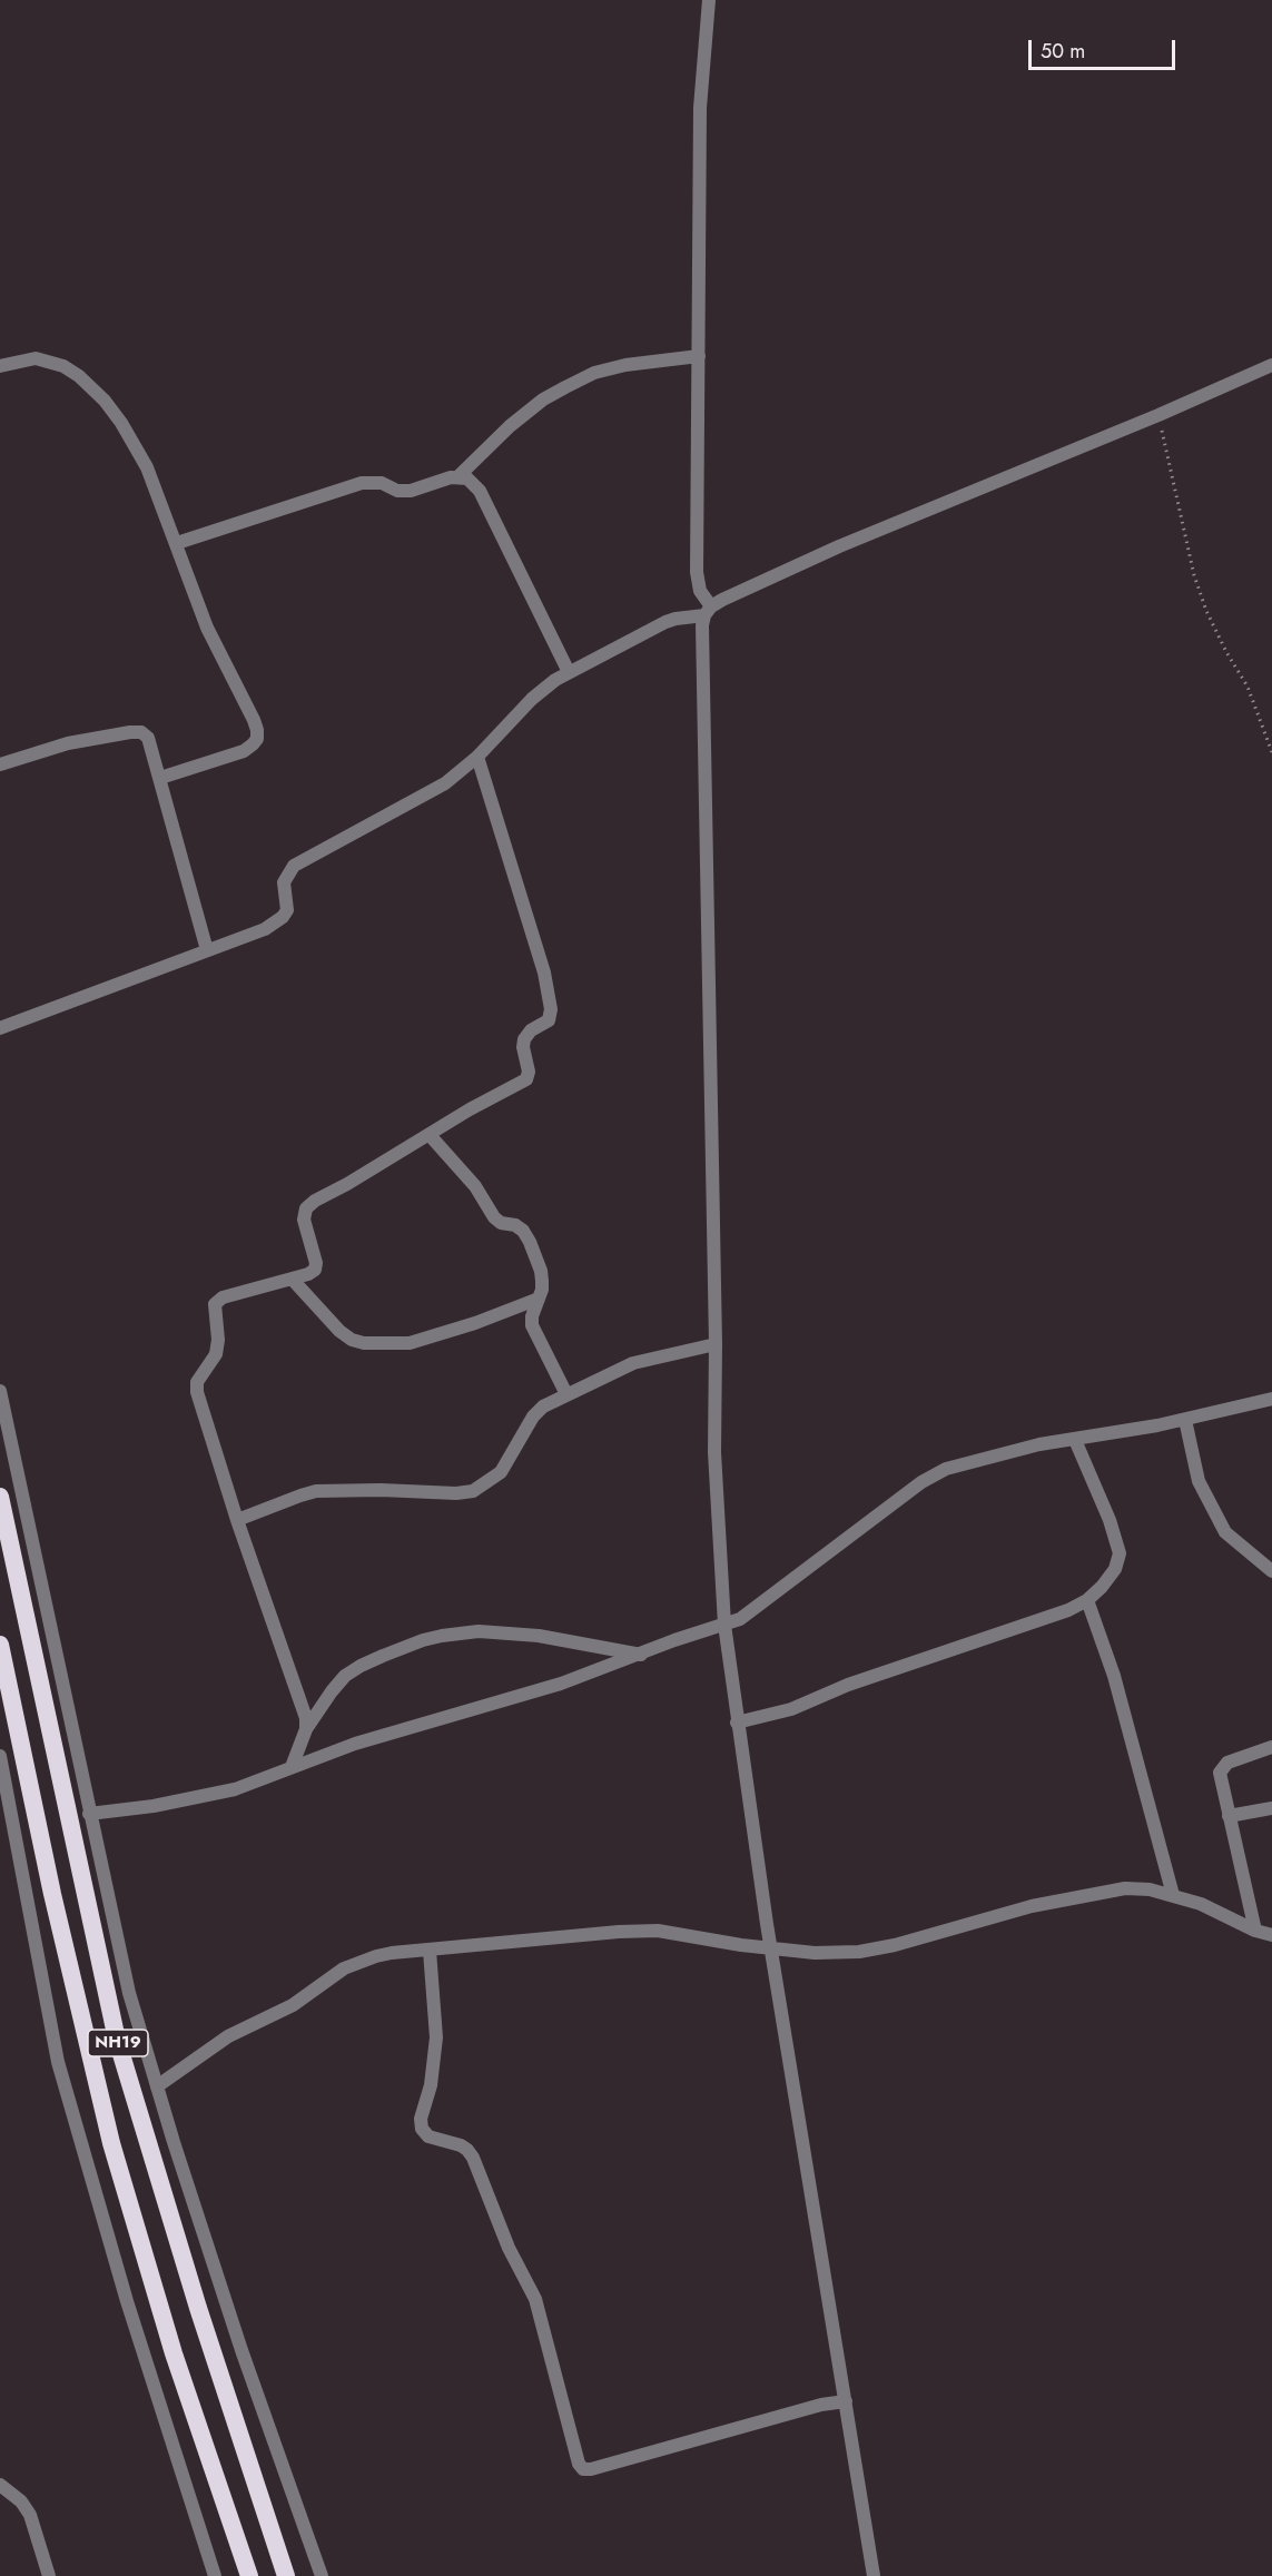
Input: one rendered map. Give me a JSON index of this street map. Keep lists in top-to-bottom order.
{
  "streets": {
    "highway": ["NH19"]
  },
  "scale_bar": "50 m"
}
